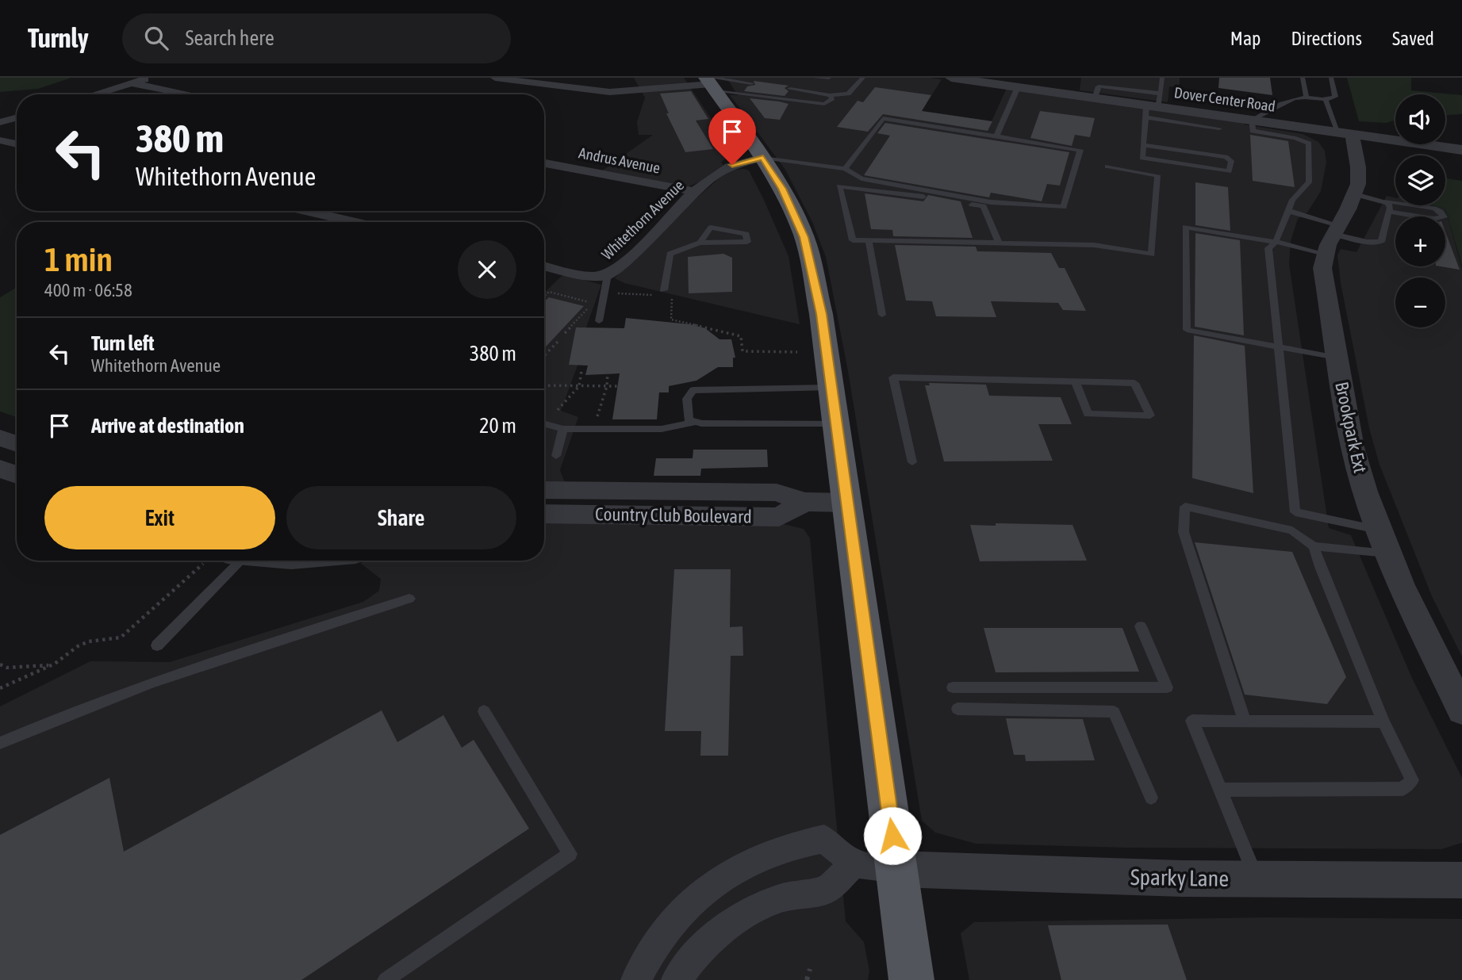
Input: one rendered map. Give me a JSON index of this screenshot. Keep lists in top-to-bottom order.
{
  "streets": {
    "street": [
      "Dover Center Road",
      "Andrus Avenue",
      "Whitethorn Avenue",
      "Brookpark Ext",
      "Country Club Boulevard",
      "Sparky Lane"
    ]
  },
  "crossings": [
    ["Dover Center Road", "Brookpark Ext"],
    ["Andrus Avenue", "Whitethorn Avenue"]
  ],
  "page": {
    "header": "Turnly",
    "search": "Search here",
    "nav": ["Map", "Directions", "Saved"],
    "map_buttons": ["+", "−"],
    "turn": ["380 m", "Whitethorn Avenue"],
    "heading": ["1 min", "400 m · 06:58"],
    "list": [
      {
        "name": "Turn left",
        "note": "Whitethorn Avenue",
        "value": "380 m"
      },
      {
        "name": "Arrive at destination",
        "value": "20 m"
      }
    ],
    "buttons": ["Exit", "Share"]
  }
}
